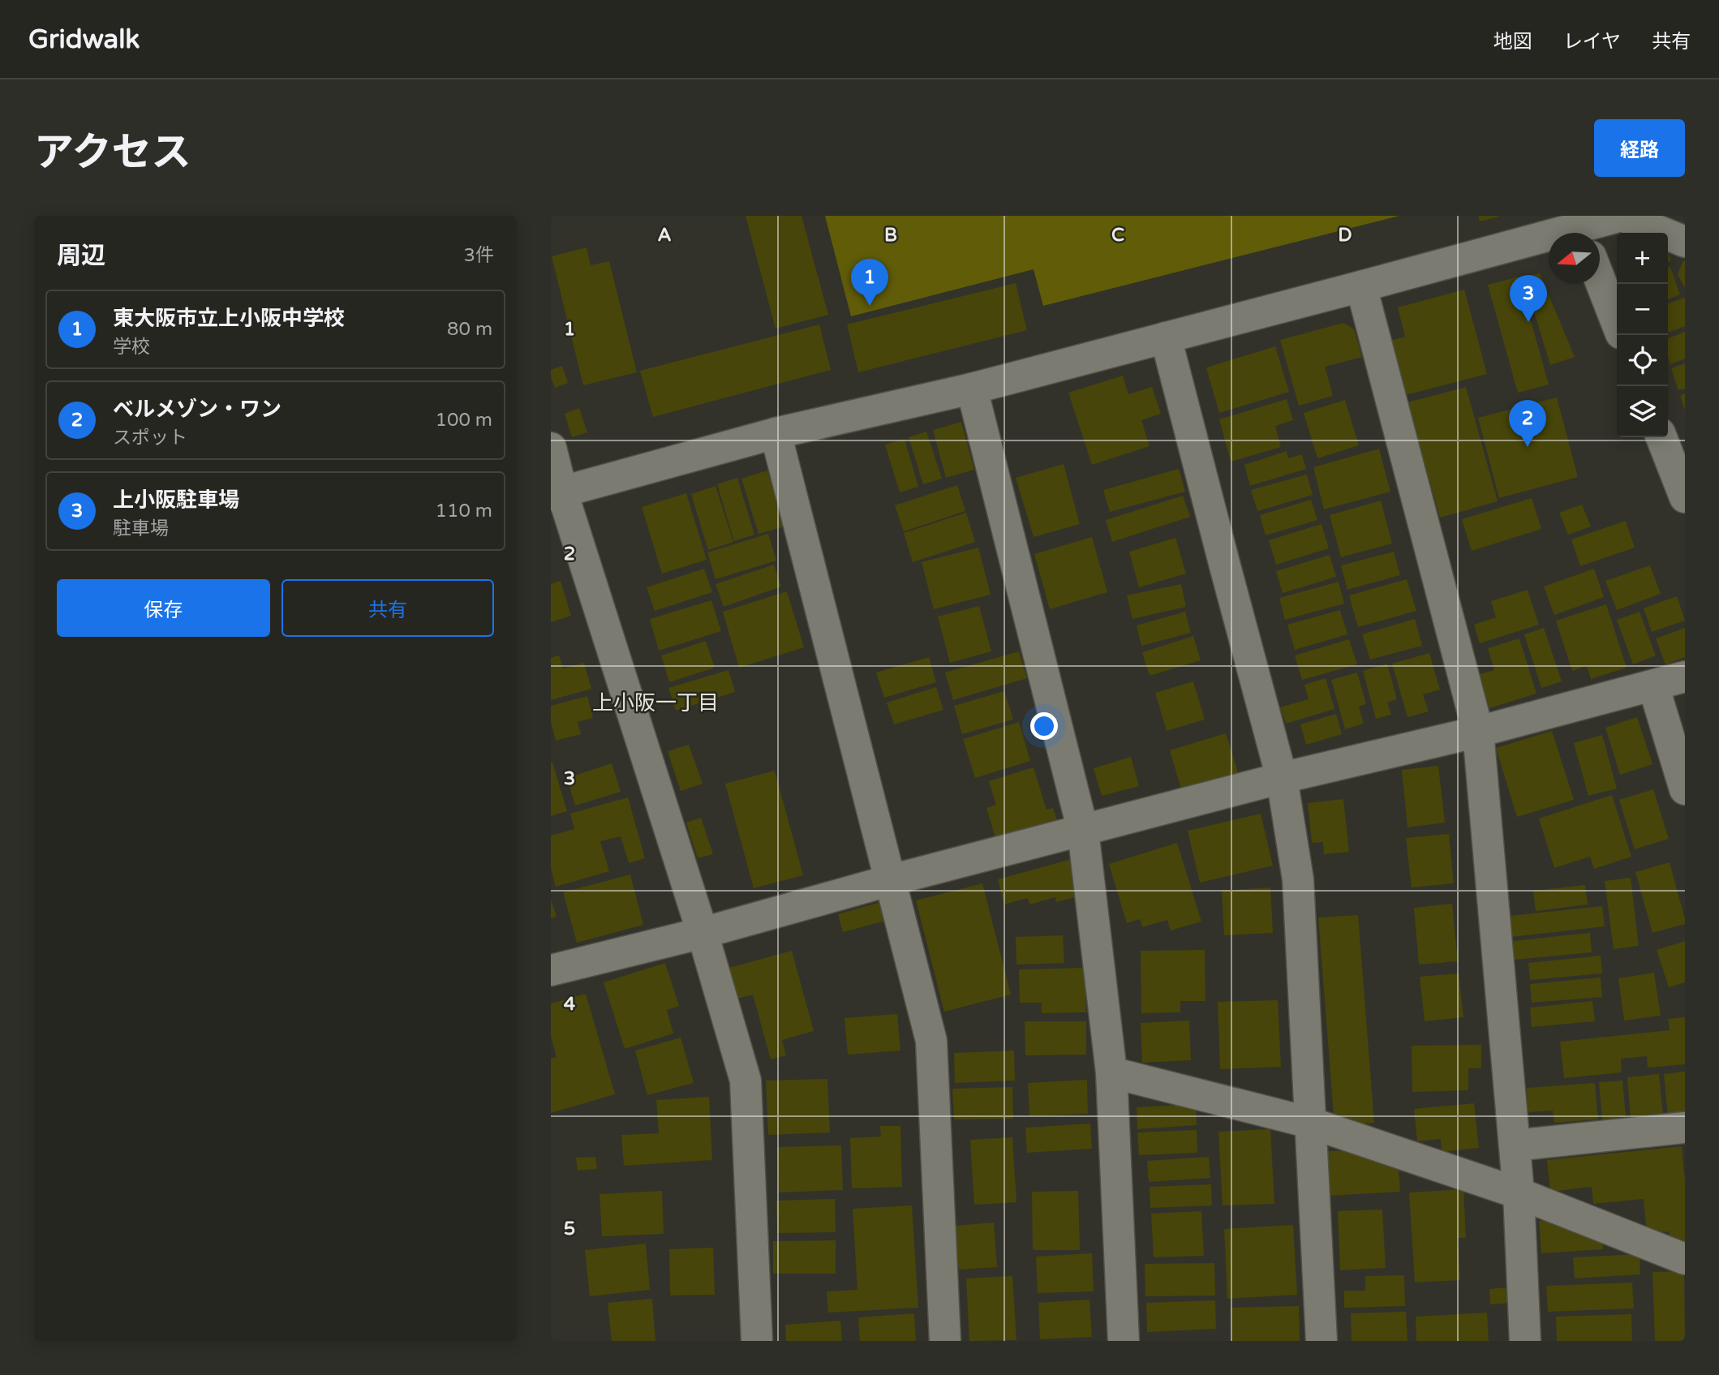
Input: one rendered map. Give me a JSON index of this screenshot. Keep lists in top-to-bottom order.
{
  "districts": ["上小阪一丁目"],
  "north": "left",
  "page": {
    "header": "Gridwalk",
    "nav": ["地図", "レイヤ", "共有"],
    "title": "アクセス",
    "buttons": [
      "経路",
      ["保存", "共有"]
    ],
    "heading": ["周辺", "3件"],
    "map_buttons": ["+", "−"],
    "pins": ["1", "3", "2"],
    "list": [
      {
        "mark": "1",
        "name": "東大阪市立上小阪中学校",
        "note": "学校",
        "value": "80 m"
      },
      {
        "mark": "2",
        "name": "ベルメゾン・ワン",
        "note": "スポット",
        "value": "100 m"
      },
      {
        "mark": "3",
        "name": "上小阪駐車場",
        "note": "駐車場",
        "value": "110 m"
      }
    ]
  },
  "grid": {
    "columns": [
      "A",
      "B",
      "C",
      "D"
    ],
    "rows": [
      "1",
      "2",
      "3",
      "4",
      "5"
    ]
  }
}
